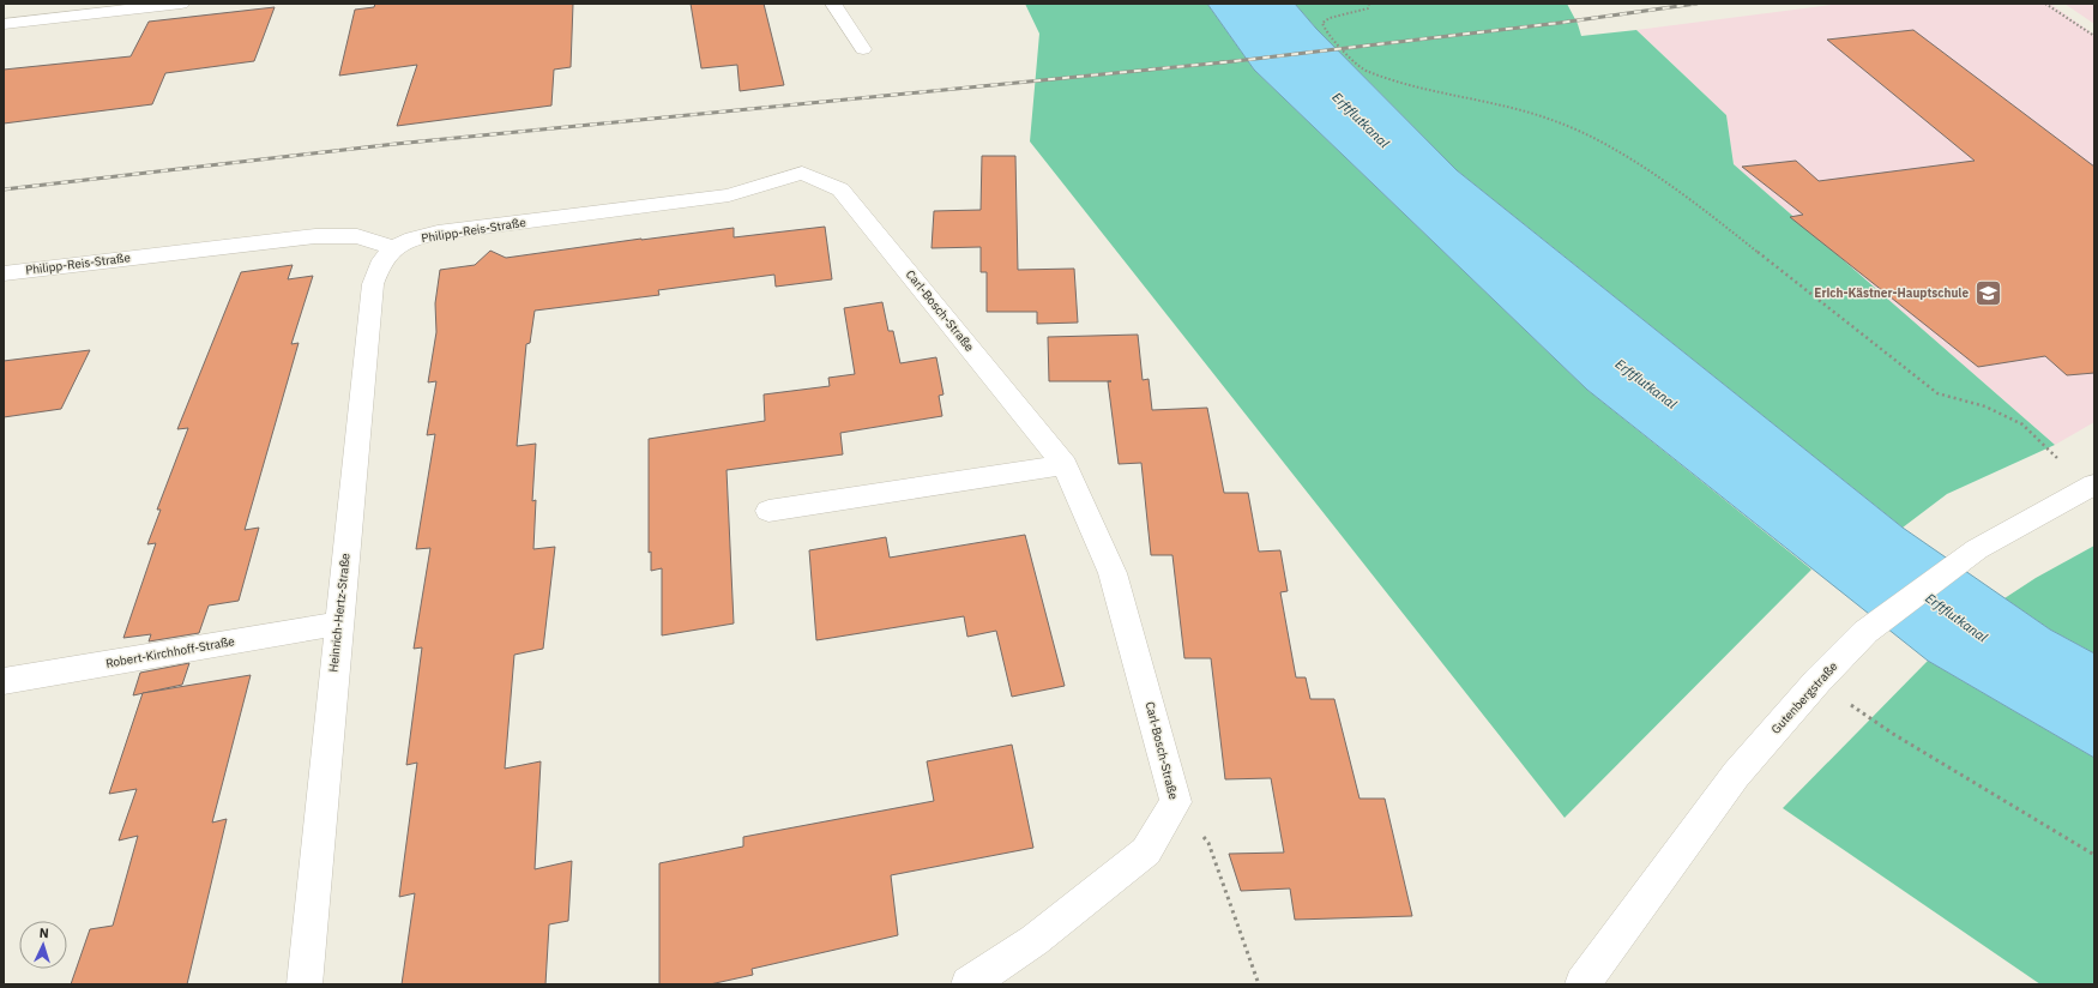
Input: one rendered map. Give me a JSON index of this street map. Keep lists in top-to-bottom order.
{
  "streets": {
    "street": [
      "Philipp-Reis-Straße",
      "Carl-Bosch-Straße",
      "Heinrich-Hertz-Straße",
      "Robert-Kirchhoff-Straße",
      "Gutenbergstraße"
    ]
  },
  "crossings": [
    ["Philipp-Reis-Straße", "Carl-Bosch-Straße"],
    ["Philipp-Reis-Straße", "Heinrich-Hertz-Straße"],
    ["Heinrich-Hertz-Straße", "Robert-Kirchhoff-Straße"]
  ],
  "water": ["Erftflutkanal"],
  "places": {
    "school or university": ["Erich-Kästner-Hauptschule"]
  },
  "north": "top"
}
